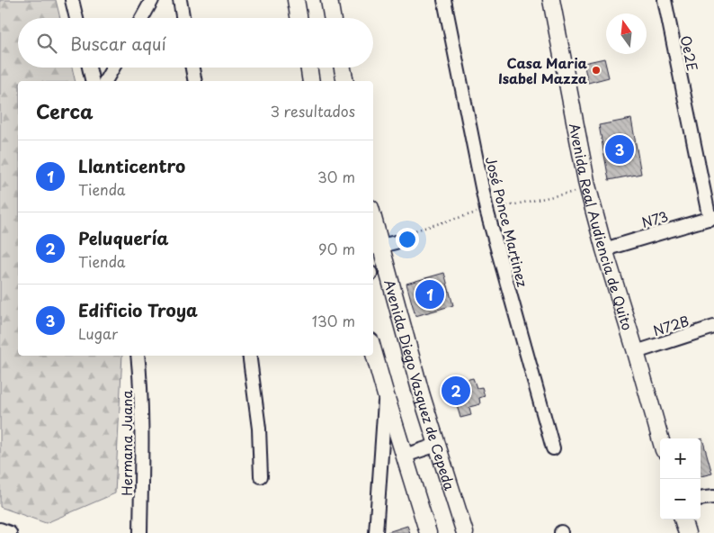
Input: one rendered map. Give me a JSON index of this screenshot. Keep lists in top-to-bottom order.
{
  "streets": {
    "main road": ["Avenida Real Audiencia de Quito", "Avenida Diego Vasquez de Cepeda"],
    "street": [
      "Oe2E",
      "N73",
      "José Ponce Martinez",
      "N72B",
      "Hermana Juana"
    ]
  },
  "crossings": [
    ["Oe2E", "N73"],
    ["N73", "Avenida Real Audiencia de Quito"],
    ["Avenida Real Audiencia de Quito", "N72B"]
  ],
  "places": ["Casa Maria Isabel Mazza"],
  "north": "top",
  "page": {
    "search": "Buscar aquí",
    "heading": ["Cerca", "3 resultados"],
    "pins": ["3", "1", "2"],
    "list": [
      {
        "mark": "1",
        "name": "Llanticentro",
        "note": "Tienda",
        "value": "30 m"
      },
      {
        "mark": "2",
        "name": "Peluquería",
        "note": "Tienda",
        "value": "90 m"
      },
      {
        "mark": "3",
        "name": "Edificio Troya",
        "note": "Lugar",
        "value": "130 m"
      }
    ],
    "map_buttons": ["+", "−"]
  }
}
